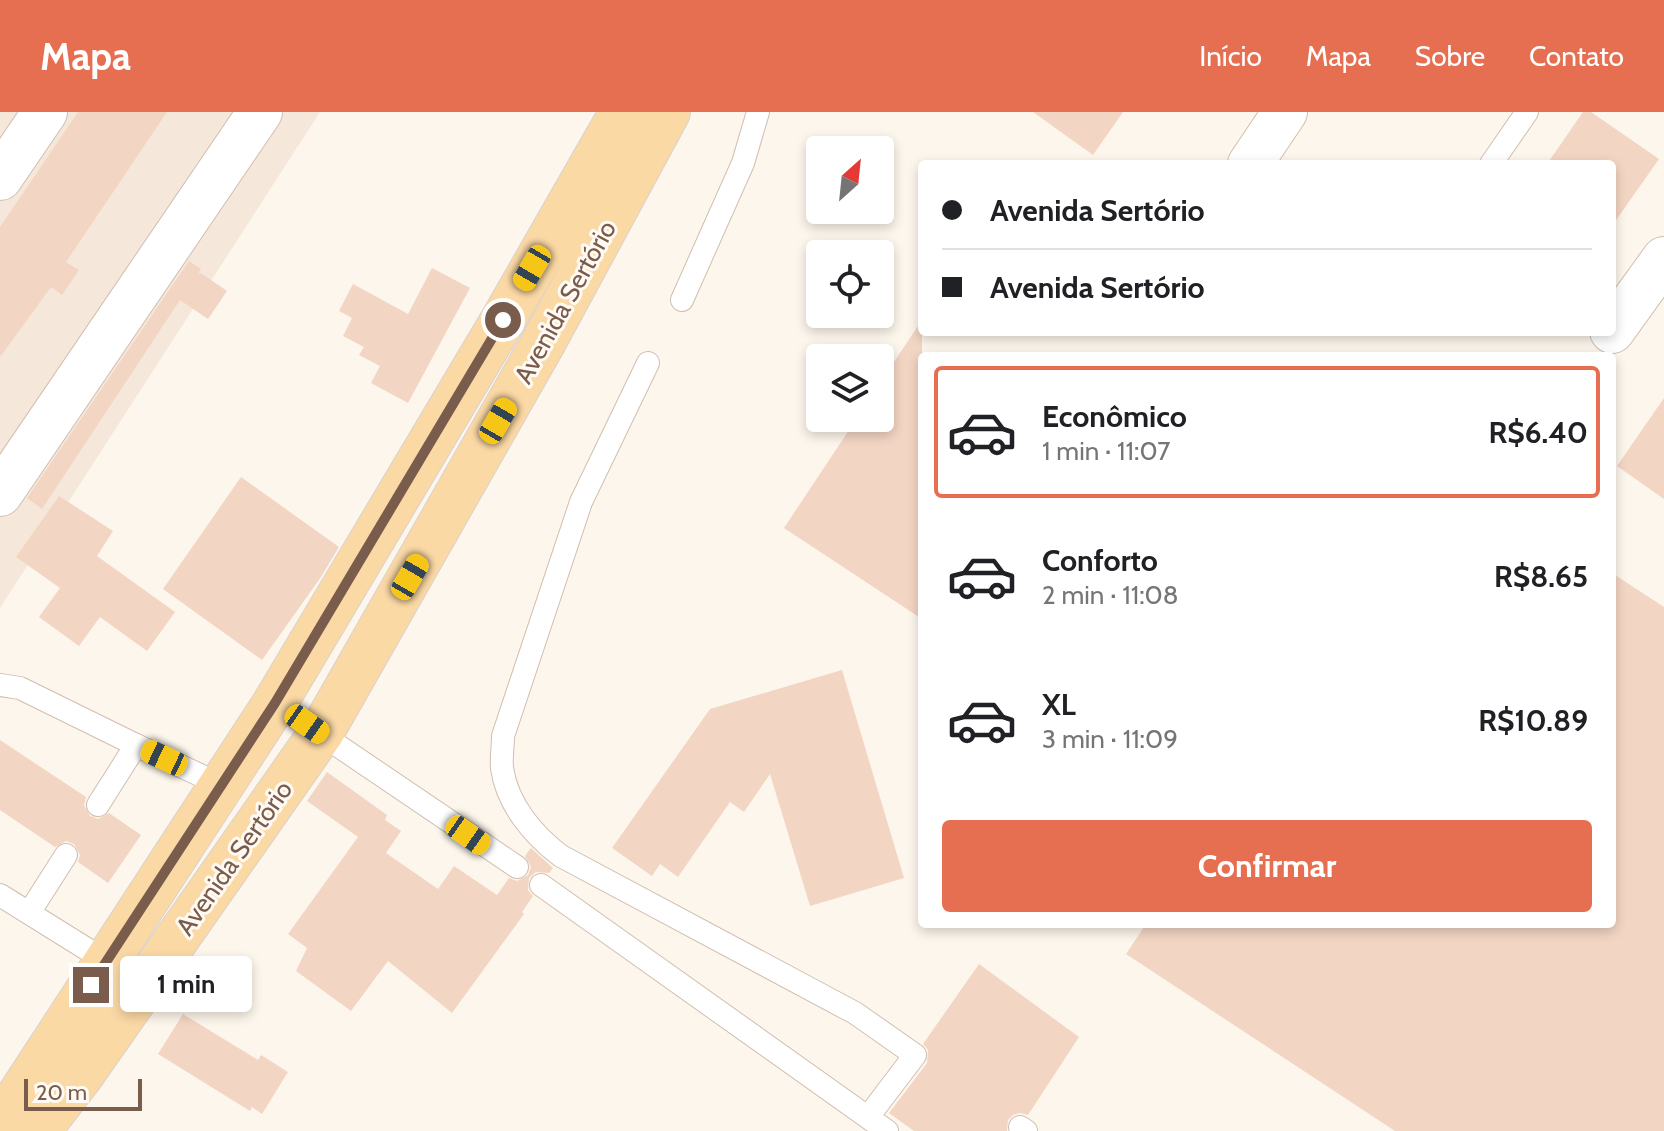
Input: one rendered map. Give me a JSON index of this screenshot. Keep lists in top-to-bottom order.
{
  "streets": {
    "main road": ["Avenida Sertório"]
  },
  "scale_bar": "20 m",
  "north": "top right",
  "page": {
    "header": "Mapa",
    "nav": [
      "Início",
      "Mapa",
      "Sobre",
      "Contato"
    ],
    "banner": ["Avenida Sertório", "Avenida Sertório"],
    "list": [
      {
        "name": "Econômico",
        "note": "1 min · 11:07",
        "value": "R$6.40"
      },
      {
        "name": "Conforto",
        "note": "2 min · 11:08",
        "value": "R$8.65"
      },
      {
        "name": "XL",
        "note": "3 min · 11:09",
        "value": "R$10.89"
      }
    ],
    "buttons": "Confirmar",
    "bubble": "1 min",
    "scale": "20 m"
  }
}
